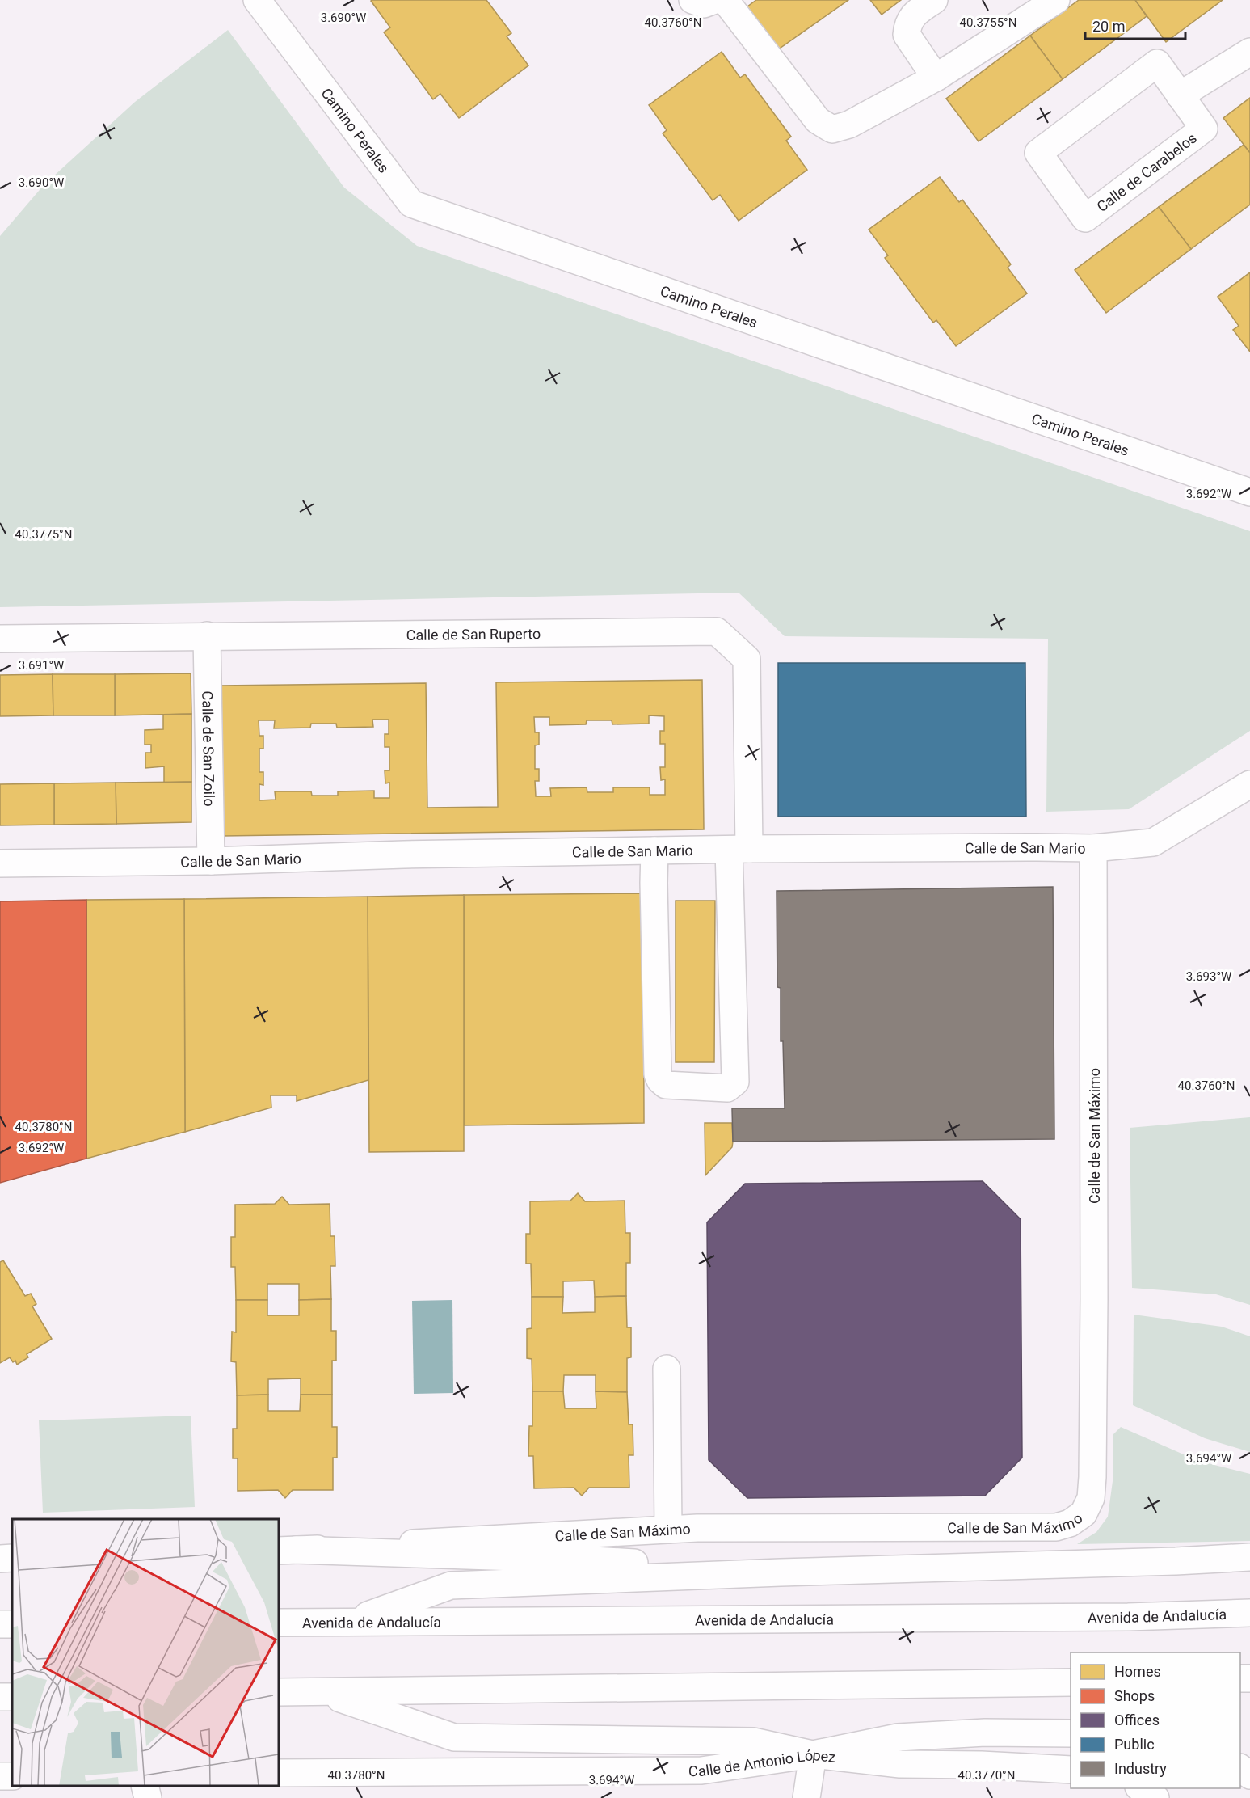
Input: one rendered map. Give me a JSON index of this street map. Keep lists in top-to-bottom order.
{
  "streets": {
    "main road": [
      "Camino Perales",
      "Calle de Carabelos",
      "Calle de San Ruperto",
      "Calle de San Zoilo",
      "Calle de San Mario",
      "Calle de San Máximo",
      "Avenida de Andalucía",
      "Calle de Antonio López"
    ]
  },
  "crossings": [
    ["Calle de San Ruperto", "Calle de San Zoilo"],
    ["Calle de San Ruperto", "Calle de San Mario"],
    ["Calle de San Zoilo", "Calle de San Mario"],
    ["Calle de San Mario", "Calle de San Máximo"]
  ],
  "legend": [
    "Homes",
    "Shops",
    "Offices",
    "Public",
    "Industry"
  ],
  "scale_bar": "20 m",
  "coordinates": [
    "3.690°W",
    "40.3760°N",
    "40.3755°N",
    "3.692°W",
    "40.3775°N",
    "3.691°W",
    "3.693°W",
    "40.3780°N",
    "3.694°W",
    "40.3770°N"
  ]
}
